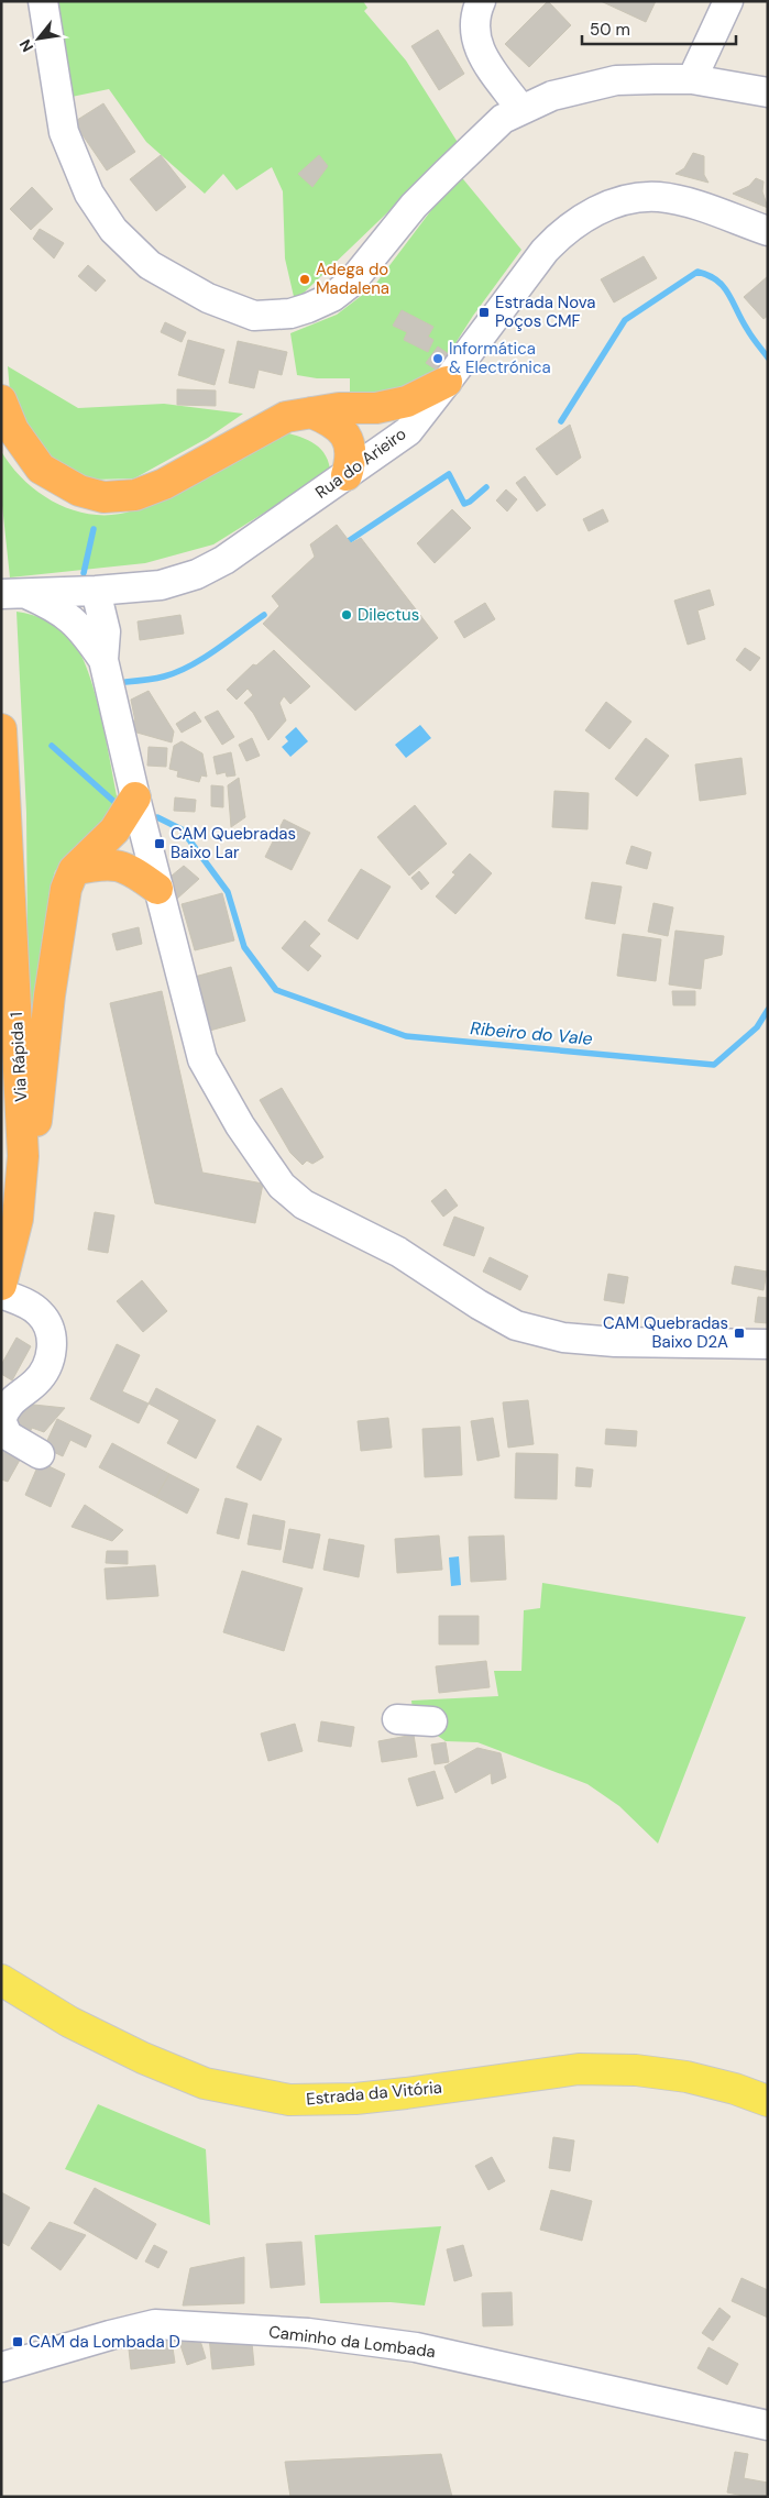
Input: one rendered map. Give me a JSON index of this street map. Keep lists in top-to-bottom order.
{
  "streets": {
    "highway": ["Via Rápida 1"],
    "main road": ["Estrada da Vitória"],
    "street": ["Rua do Arieiro", "Caminho da Lombada"]
  },
  "water": ["Ribeiro do Vale"],
  "places": {
    "other": ["Adega do Madalena", "Informática & Electrónica", "Dilectus"],
    "transit": [
      "Estrada Nova Poços CMF",
      "CAM Quebradas Baixo Lar",
      "CAM Quebradas Baixo D2A",
      "CAM da Lombada D"
    ]
  },
  "scale_bar": "50 m",
  "north": "bottom left"
}
